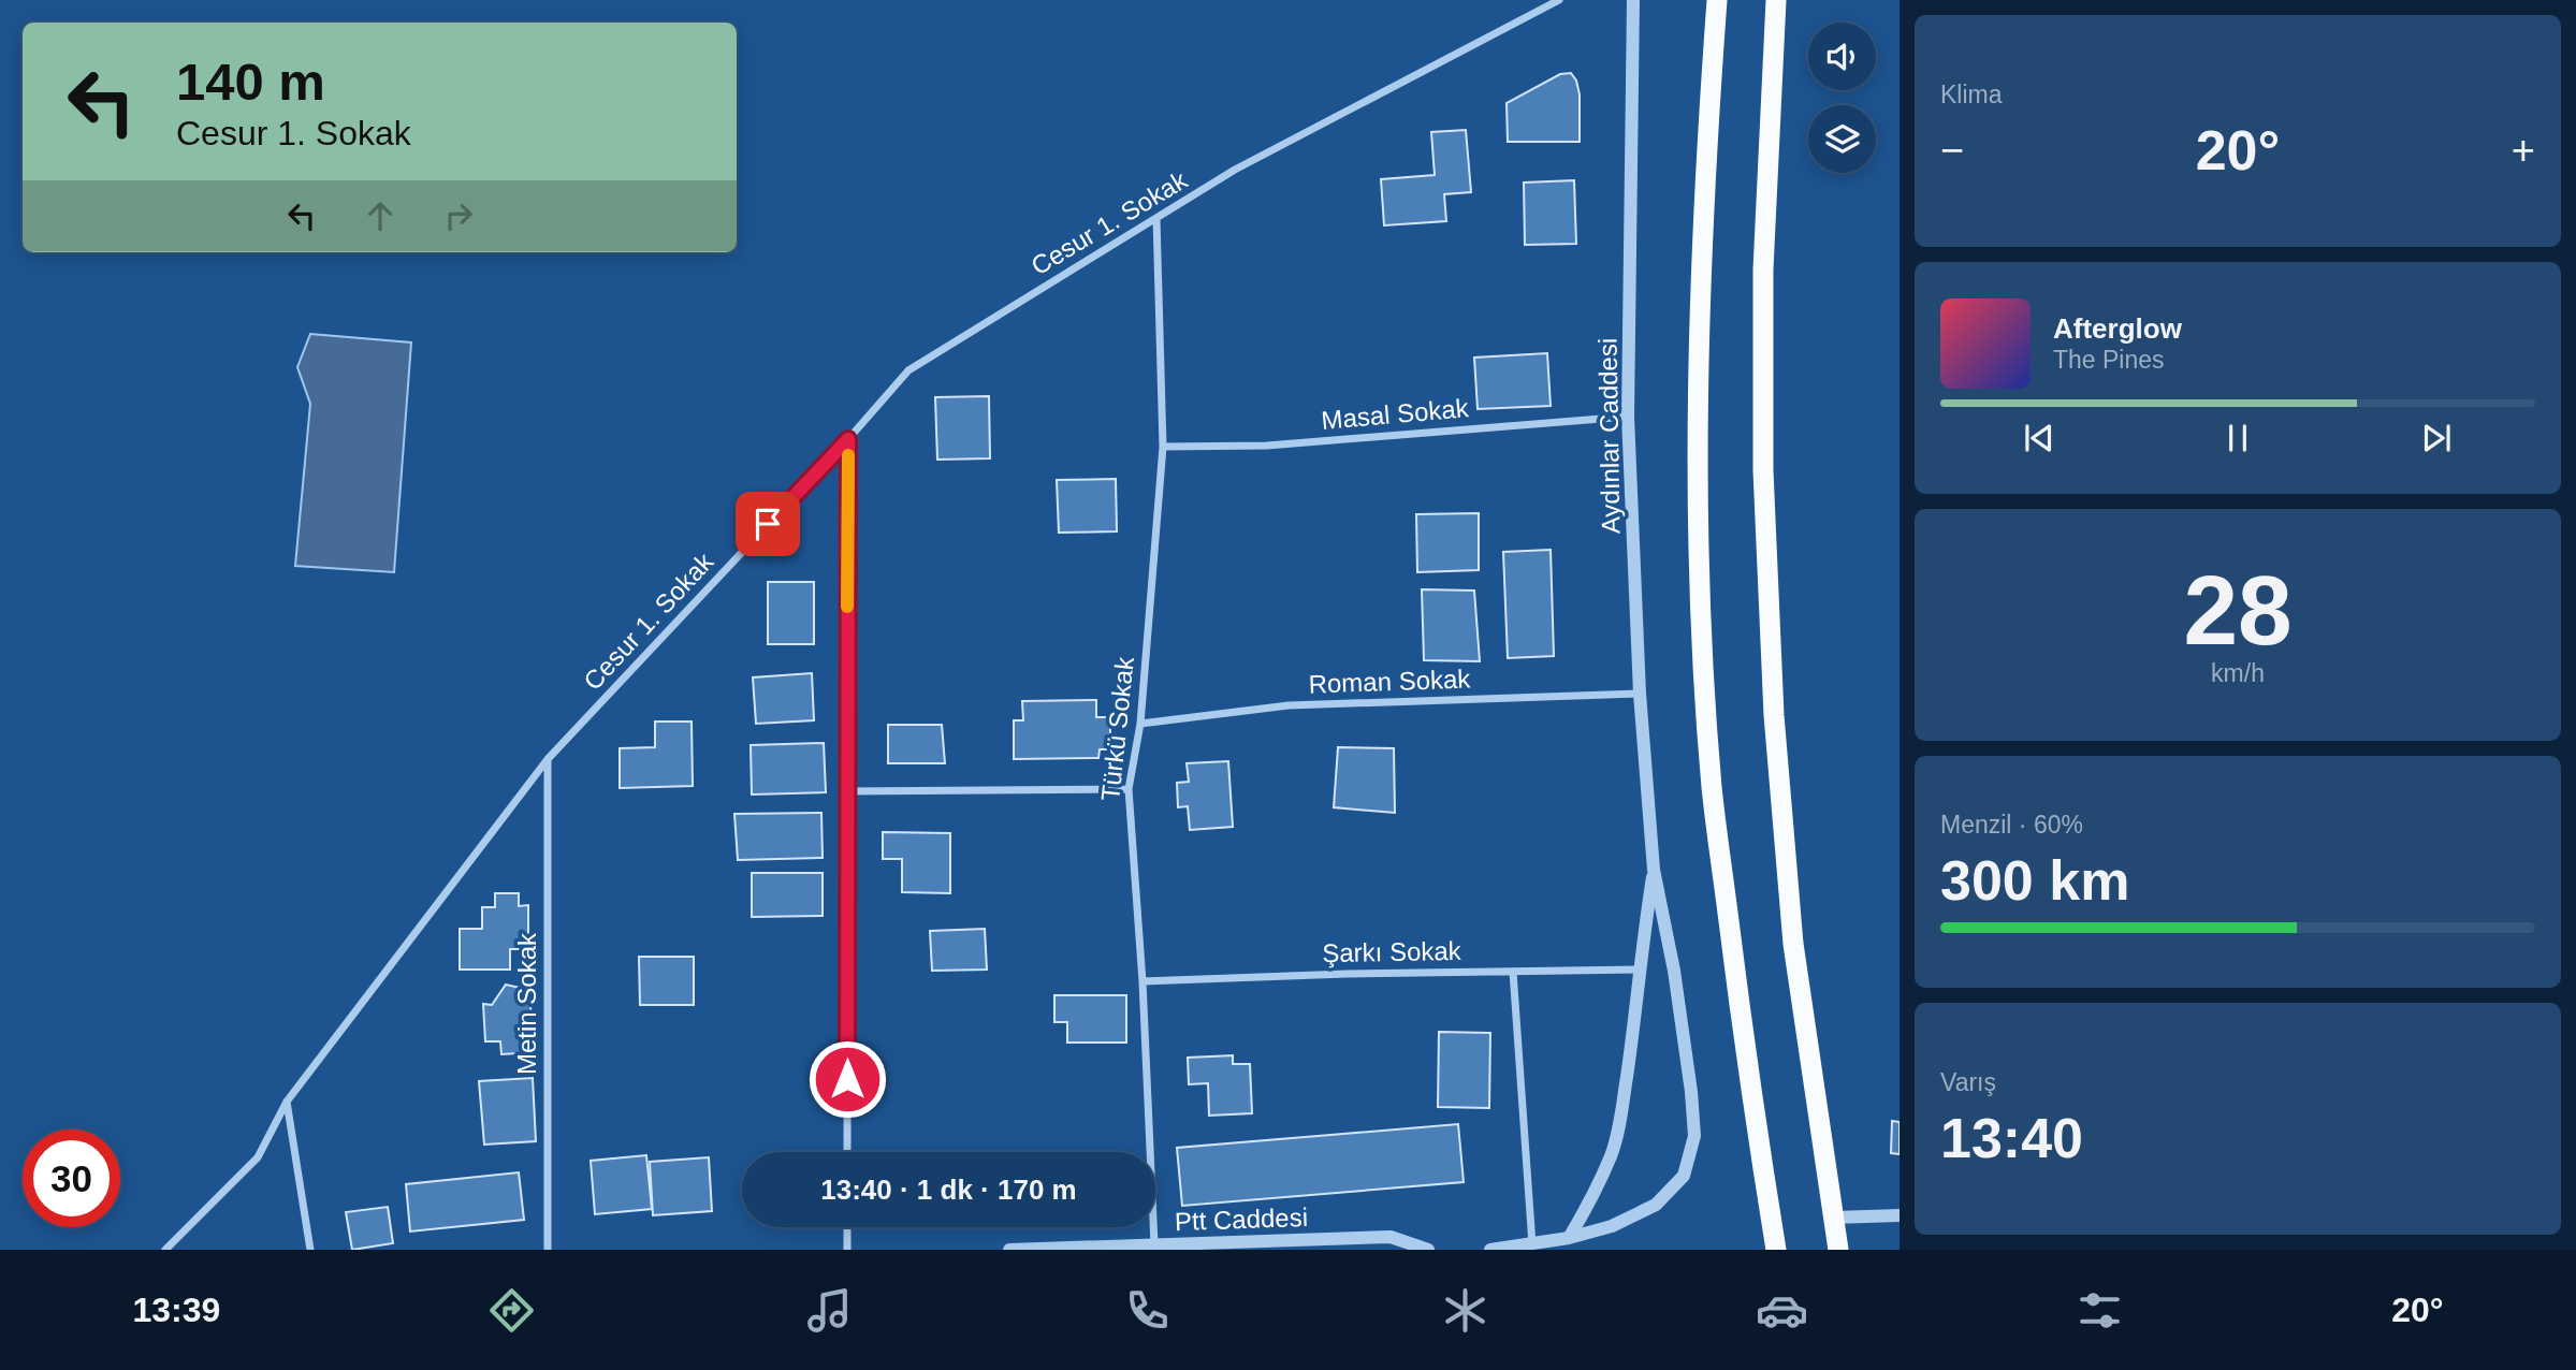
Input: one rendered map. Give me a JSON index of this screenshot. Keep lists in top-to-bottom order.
{
  "streets": {
    "street": [
      "Cesur 1. Sokak",
      "Masal Sokak",
      "Aydınlar Caddesi",
      "Roman Sokak",
      "Türkü Sokak",
      "Şarkı Sokak",
      "Metin Sokak",
      "Ptt Caddesi"
    ]
  },
  "crossings": [
    ["Cesur 1. Sokak", "Türkü Sokak"],
    ["Cesur 1. Sokak", "Metin Sokak"],
    ["Masal Sokak", "Aydınlar Caddesi"],
    ["Masal Sokak", "Türkü Sokak"],
    ["Aydınlar Caddesi", "Roman Sokak"],
    ["Roman Sokak", "Türkü Sokak"],
    ["Türkü Sokak", "Şarkı Sokak"],
    ["Türkü Sokak", "Ptt Caddesi"]
  ],
  "page": {
    "tile": [
      "Klima",
      ["28", "km/h"],
      ["Menzil · 60%", "300 km"],
      ["Varış", "13:40"]
    ],
    "turn": ["140 m", "Cesur 1. Sokak"],
    "heat": ["−", "20°", "+"],
    "song": ["Afterglow", "The Pines"],
    "limit": "30",
    "trip": "13:40 · 1 dk · 170 m",
    "tabs": ["13:39", "20°"]
  }
}
